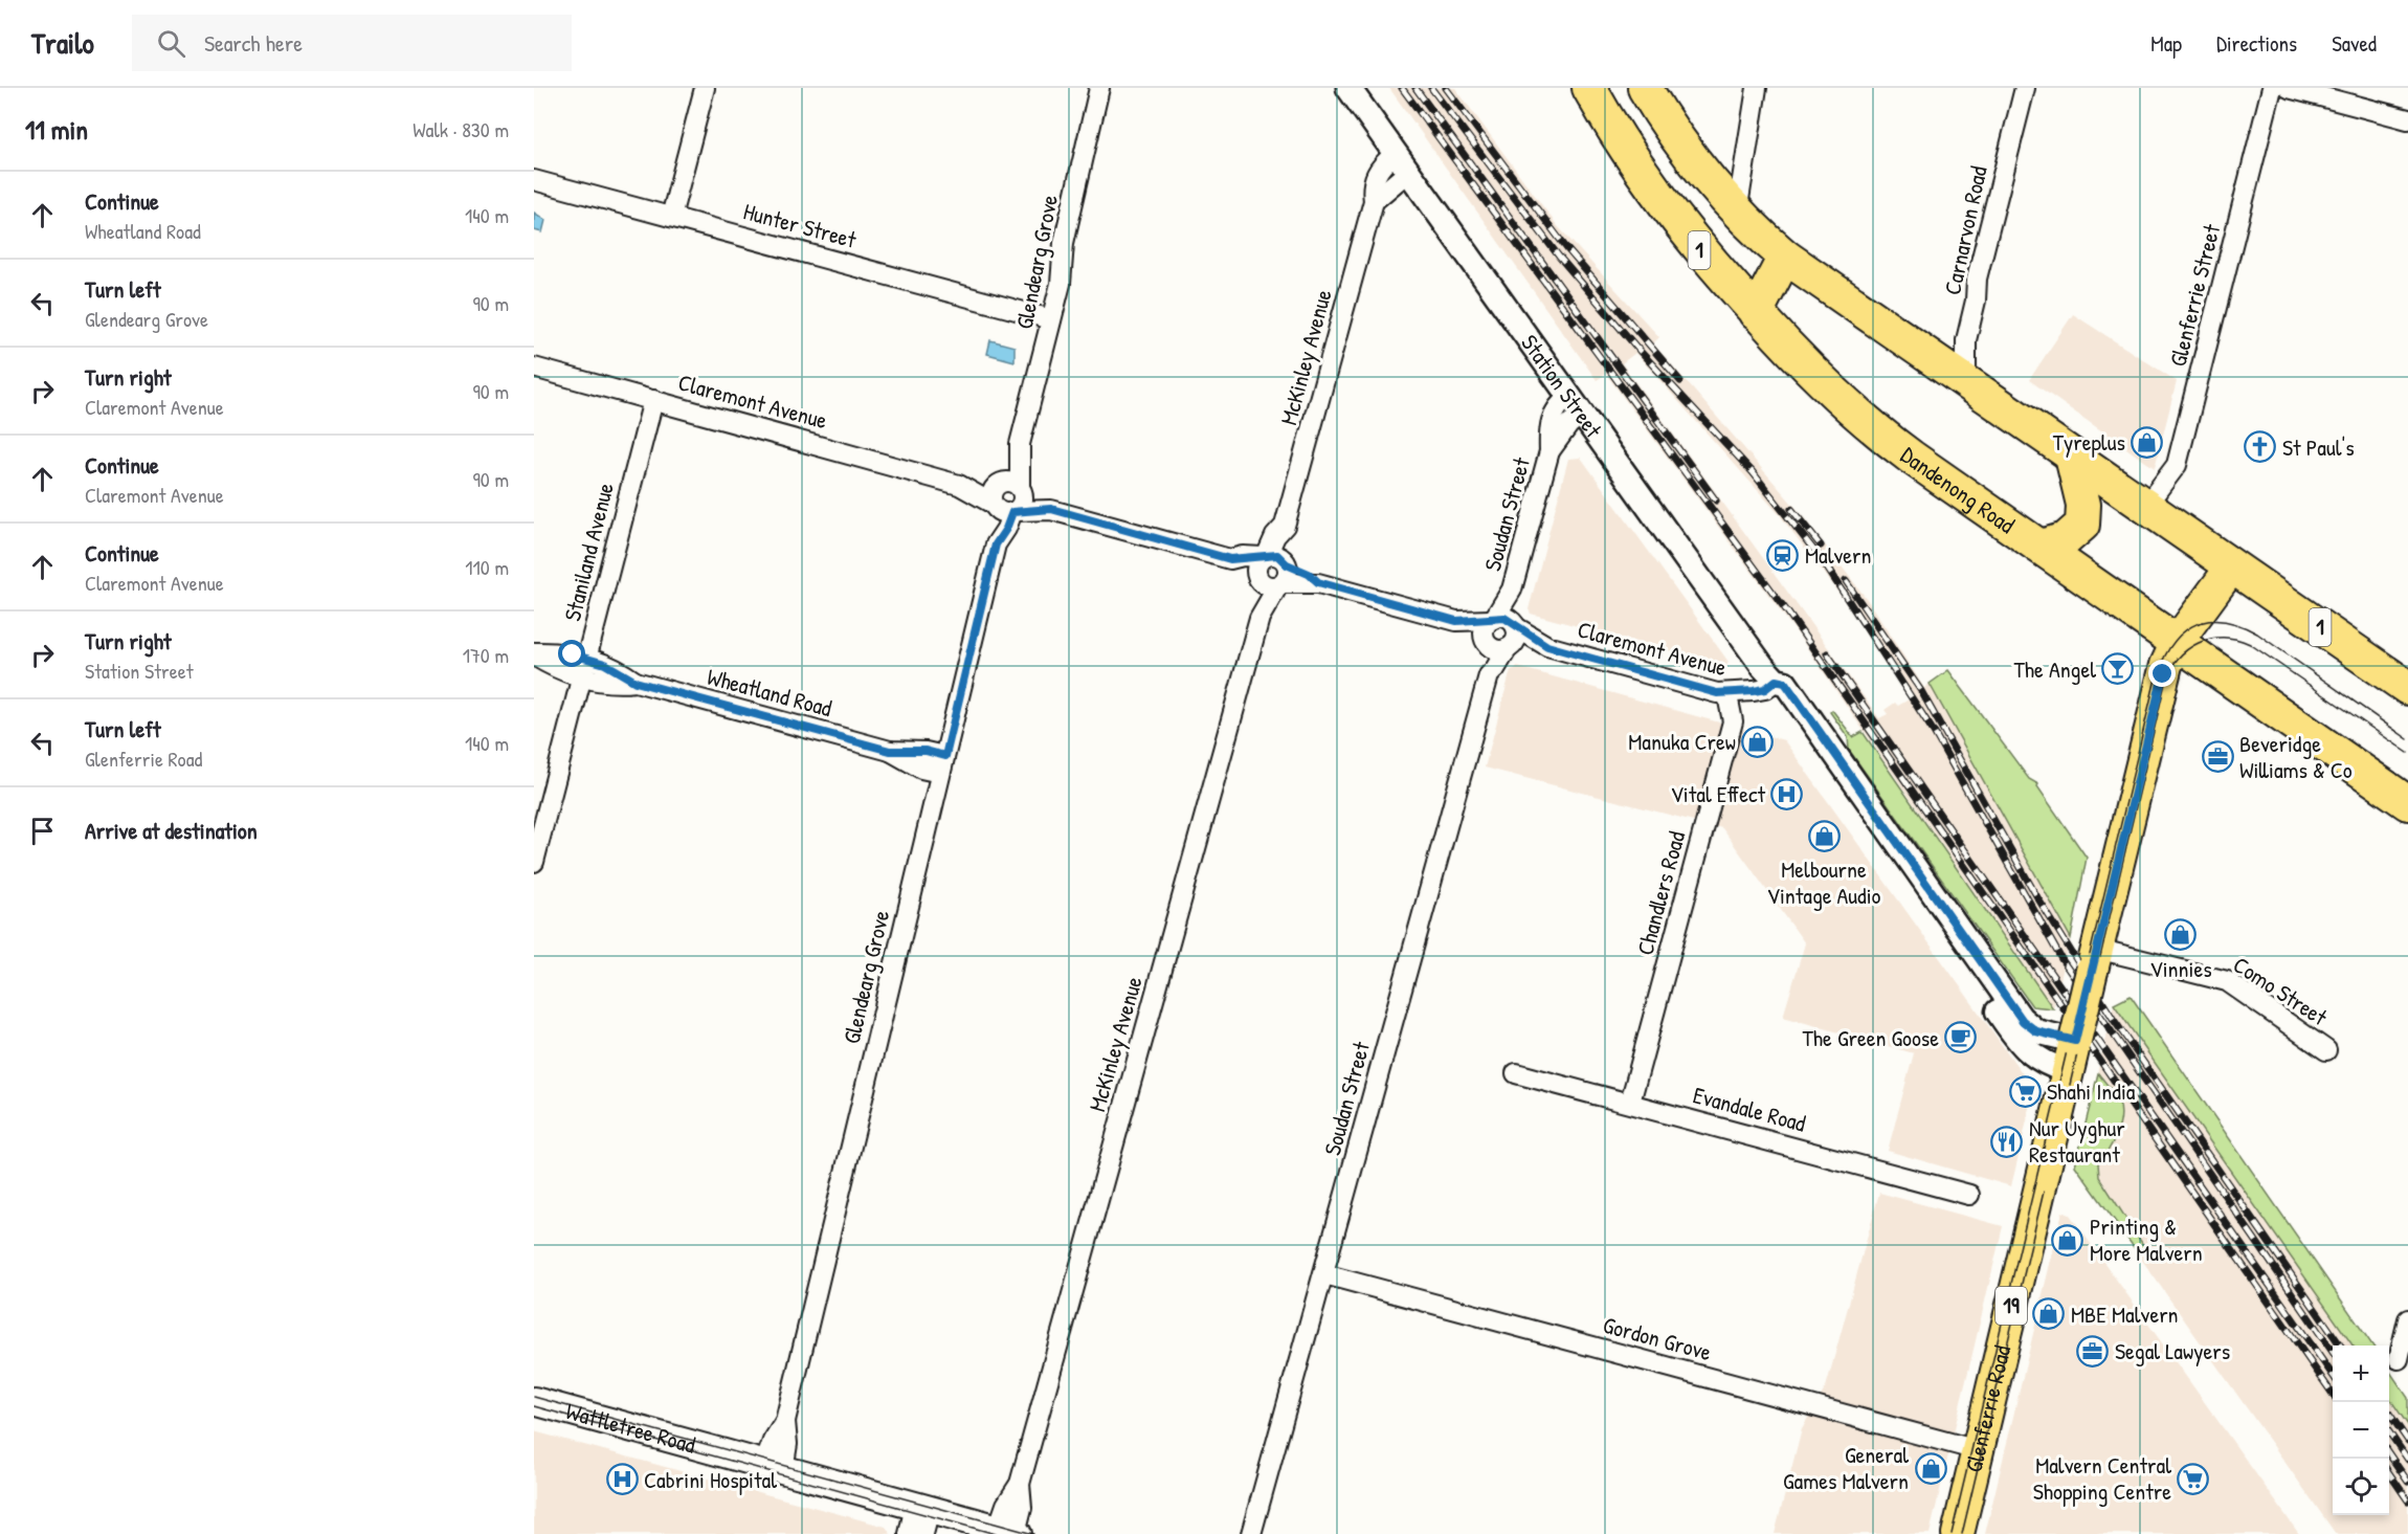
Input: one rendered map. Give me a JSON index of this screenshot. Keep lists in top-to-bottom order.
{
  "streets": {
    "highway": ["1", "Dandenong Road"],
    "main road": ["19", "Glenferrie Road", "Wattletree Road"],
    "street": [
      "Hunter Street",
      "Carnarvon Road",
      "Glendearg Grove",
      "Glenferrie Street",
      "McKinley Avenue",
      "Station Street",
      "Claremont Avenue",
      "Soudan Street",
      "Staniland Avenue",
      "Wheatland Road",
      "Chandlers Road",
      "Como Street",
      "Evandale Road",
      "Gordon Grove"
    ]
  },
  "crossings": [
    ["Hunter Street", "Glendearg Grove"],
    ["Carnarvon Road", "1"],
    ["1", "Glenferrie Street"],
    ["1", "Glenferrie Road"],
    ["Glendearg Grove", "Claremont Avenue"],
    ["Glendearg Grove", "Wheatland Road"],
    ["Glendearg Grove", "Wattletree Road"],
    ["McKinley Avenue", "Station Street"],
    ["McKinley Avenue", "Wattletree Road"],
    ["Station Street", "Claremont Avenue"],
    ["Station Street", "Soudan Street"],
    ["Station Street", "Glenferrie Road"],
    ["Claremont Avenue", "Soudan Street"],
    ["Claremont Avenue", "Staniland Avenue"],
    ["Claremont Avenue", "Chandlers Road"],
    ["Dandenong Road", "Glenferrie Road"],
    ["Soudan Street", "Gordon Grove"],
    ["Staniland Avenue", "Wheatland Road"],
    ["Chandlers Road", "Evandale Road"],
    ["Como Street", "Glenferrie Road"],
    ["Gordon Grove", "Glenferrie Road"]
  ],
  "places": {
    "shop": [
      "Tyreplus",
      "Manuka Crew",
      "Melbourne Vintage Audio",
      "Vinnies",
      "Printing & More Malvern",
      "MBE Malvern",
      "General Games Malvern"
    ],
    "church": ["St Paul's"],
    "station": ["Malvern"],
    "bar": ["The Angel"],
    "office": ["Beveridge Williams & Co", "Segal Lawyers"],
    "hospital": ["Vital Effect", "Cabrini Hospital"],
    "cafe": ["The Green Goose"],
    "supermarket": ["Shahi India", "Malvern Central Shopping Centre"],
    "restaurant": ["Nur Uyghur Restaurant"]
  },
  "page": {
    "header": "Trailo",
    "search": "Search here",
    "nav": ["Map", "Directions", "Saved"],
    "heading": ["11 min", "Walk · 830 m"],
    "list": [
      ["Continue", "Wheatland Road", "140 m"],
      ["Turn left", "Glendearg Grove", "90 m"],
      ["Turn right", "Claremont Avenue", "90 m"],
      ["Continue", "Claremont Avenue", "90 m"],
      ["Continue", "Claremont Avenue", "110 m"],
      ["Turn right", "Station Street", "170 m"],
      ["Turn left", "Glenferrie Road", "140 m"],
      "Arrive at destination"
    ],
    "map_buttons": ["+", "−"]
  }
}
